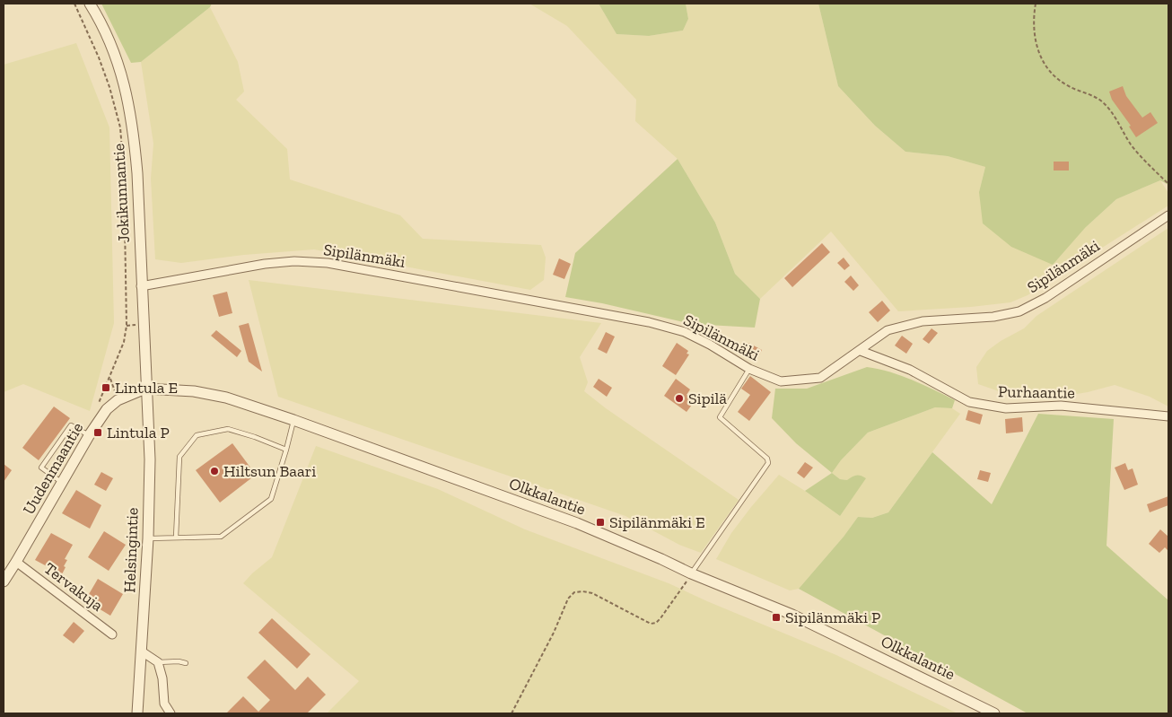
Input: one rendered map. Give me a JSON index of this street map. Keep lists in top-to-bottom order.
{
  "streets": {
    "street": [
      "Jokikunnantie",
      "Sipilänmäki",
      "Purhaantie",
      "Uudenmaantie",
      "Olkkalantie",
      "Helsingintie",
      "Tervakuja"
    ]
  },
  "crossings": [
    ["Jokikunnantie", "Sipilänmäki"],
    ["Jokikunnantie", "Uudenmaantie"],
    ["Jokikunnantie", "Olkkalantie"],
    ["Jokikunnantie", "Helsingintie"],
    ["Sipilänmäki", "Purhaantie"],
    ["Uudenmaantie", "Olkkalantie"],
    ["Uudenmaantie", "Helsingintie"],
    ["Uudenmaantie", "Tervakuja"],
    ["Olkkalantie", "Helsingintie"]
  ],
  "places": {
    "transit": [
      "Lintula E",
      "Lintula P",
      "Sipilänmäki E",
      "Sipilänmäki P"
    ],
    "other": ["Sipilä", "Hiltsun Baari"]
  }
}
